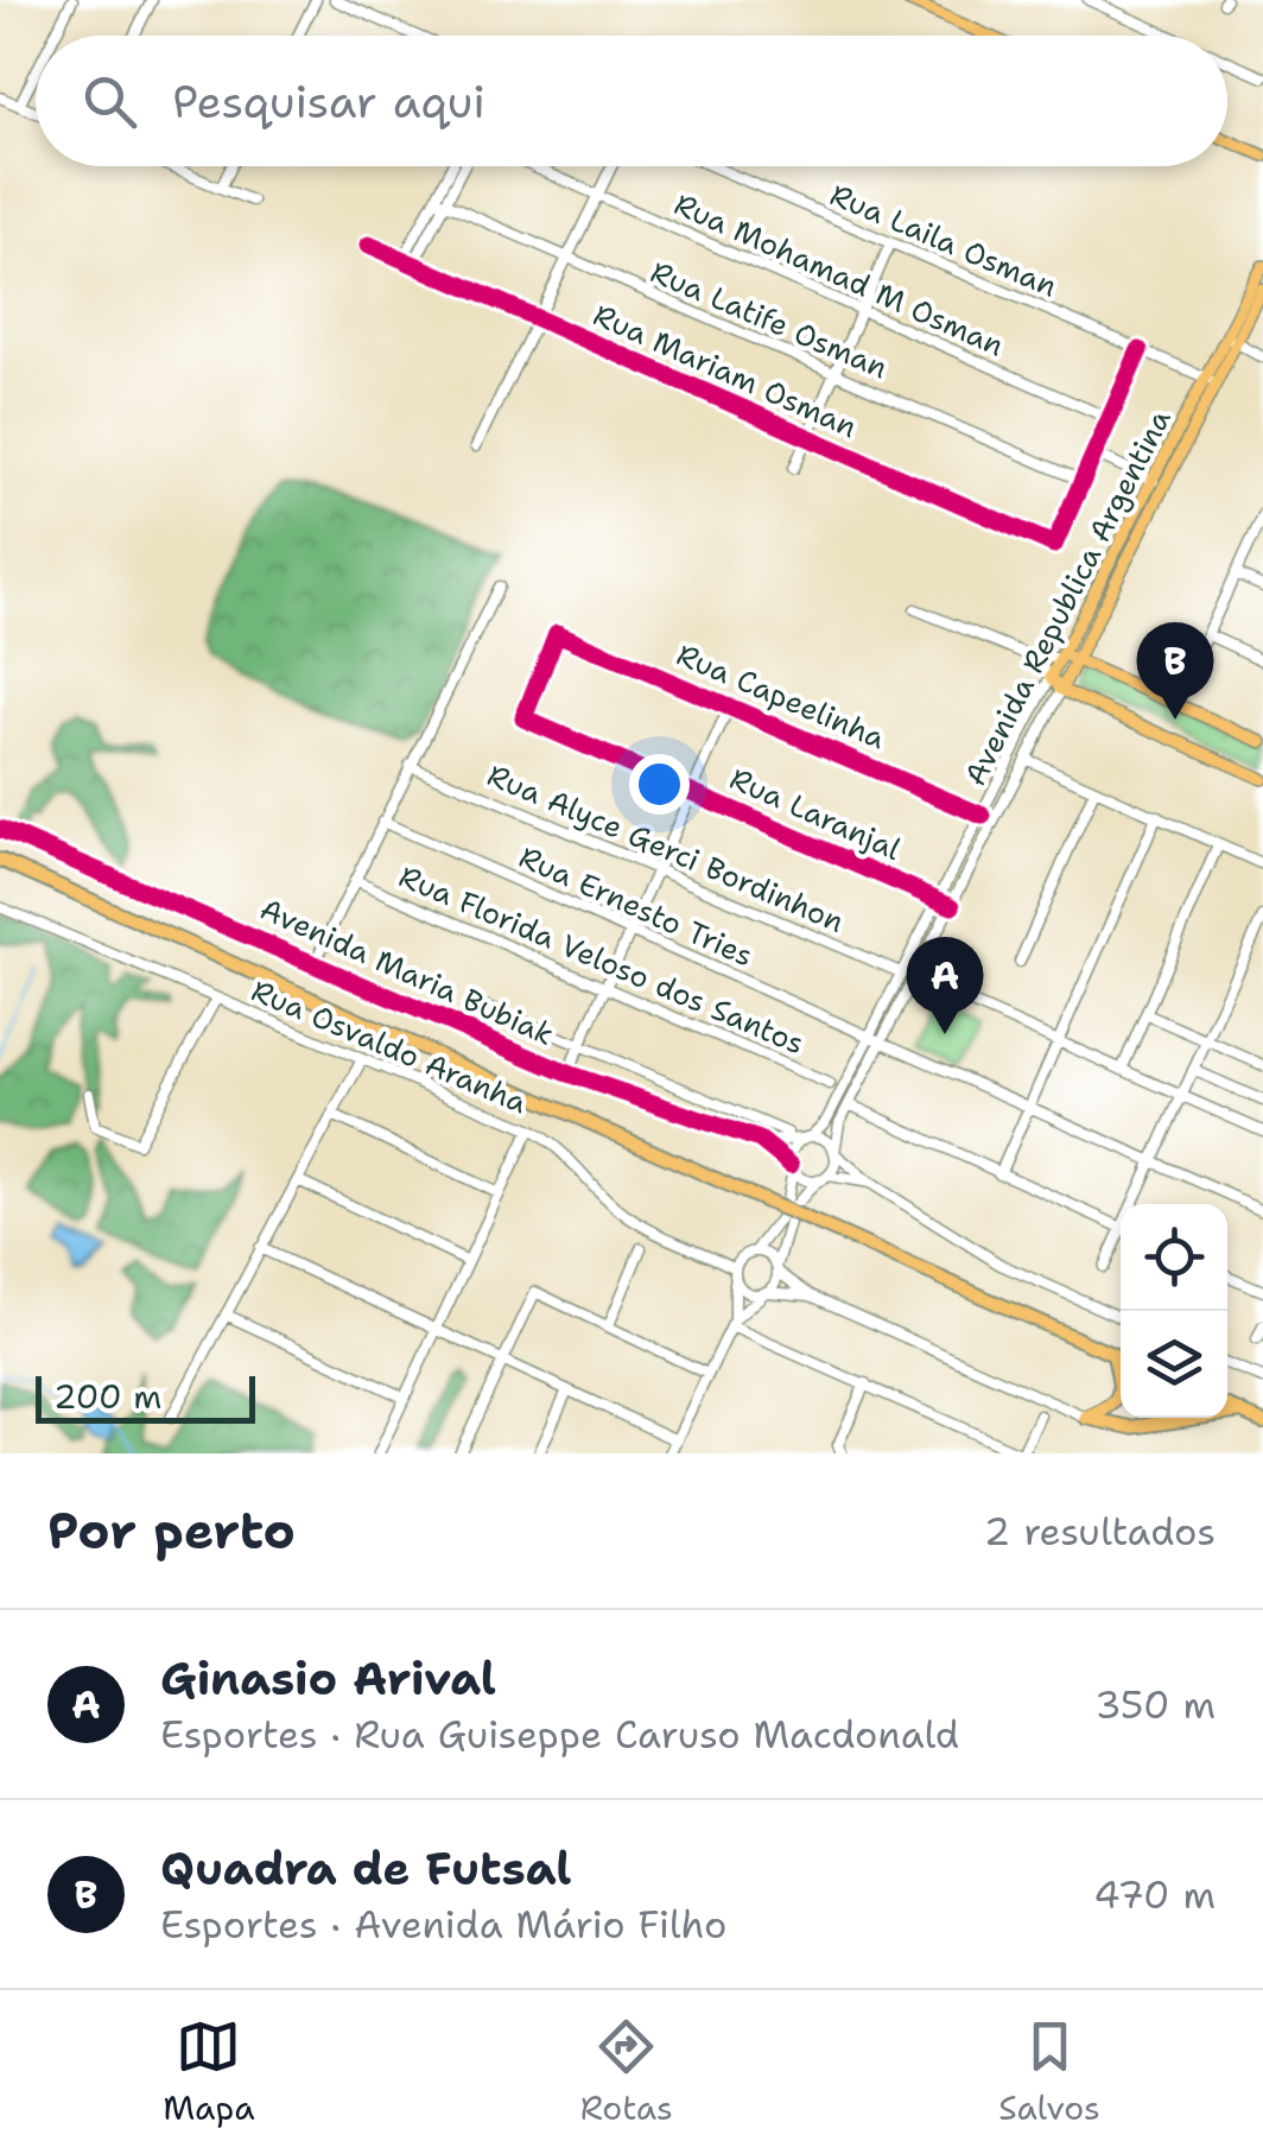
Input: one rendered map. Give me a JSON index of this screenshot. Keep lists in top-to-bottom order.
{
  "streets": {
    "main road": ["Avenida Republica Argentina"],
    "street": [
      "Rua Laila Osman",
      "Rua Mohamad M Osman",
      "Rua Latife Osman",
      "Rua Mariam Osman",
      "Rua Capeelinha",
      "Rua Laranjal",
      "Rua Alyce Gerci Bordinhon",
      "Rua Ernesto Tries",
      "Rua Florida Veloso dos Santos",
      "Avenida Maria Bubiak",
      "Rua Osvaldo Aranha"
    ]
  },
  "crossings": [
    ["Rua Laila Osman", "Avenida Republica Argentina"],
    ["Rua Latife Osman", "Rua Mariam Osman"],
    ["Avenida Republica Argentina", "Rua Capeelinha"],
    ["Avenida Republica Argentina", "Rua Laranjal"],
    ["Avenida Republica Argentina", "Rua Alyce Gerci Bordinhon"],
    ["Avenida Republica Argentina", "Rua Ernesto Tries"],
    ["Avenida Republica Argentina", "Avenida Maria Bubiak"],
    ["Rua Capeelinha", "Rua Laranjal"]
  ],
  "scale_bar": "200 m",
  "page": {
    "search": "Pesquisar aqui",
    "pins": ["B", "A"],
    "scale": "200 m",
    "heading": ["Por perto", "2 resultados"],
    "list": [
      {
        "mark": "A",
        "name": "Ginasio Arival",
        "note": "Esportes · Rua Guiseppe Caruso Macdonald",
        "value": "350 m"
      },
      {
        "mark": "B",
        "name": "Quadra de Futsal",
        "note": "Esportes · Avenida Mário Filho",
        "value": "470 m"
      }
    ],
    "nav": ["Mapa", "Rotas", "Salvos"]
  }
}
